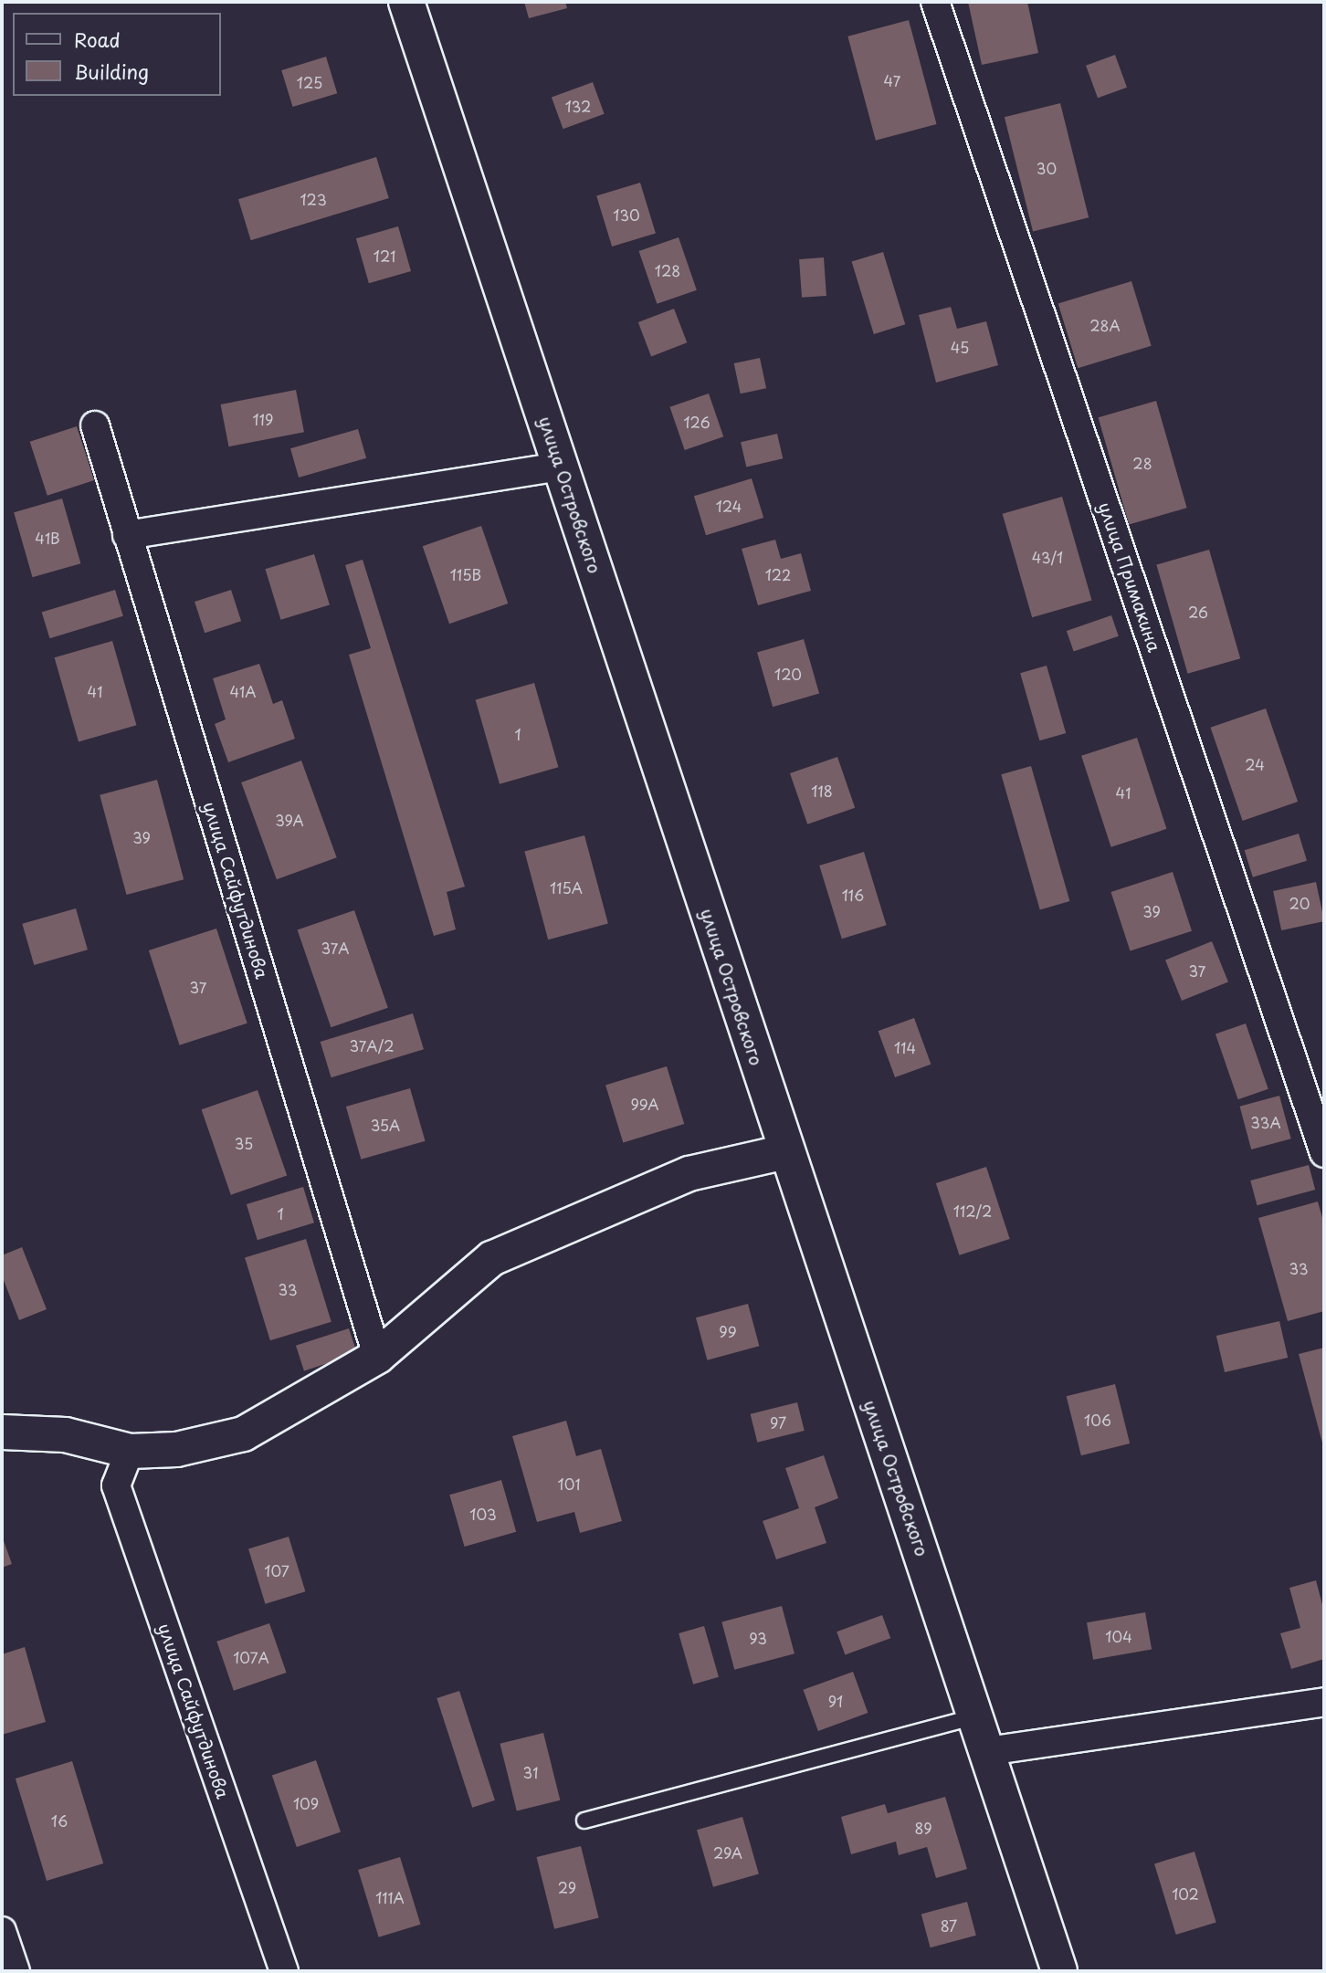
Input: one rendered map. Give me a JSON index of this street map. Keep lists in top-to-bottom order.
{
  "streets": {
    "main road": ["улица Островского"],
    "street": ["улица Примакина", "улица Сайфутдинова"]
  },
  "house_numbers": [
    "47",
    "125",
    "132",
    "30",
    "123",
    "130",
    "121",
    "128",
    "28А",
    "45",
    "119",
    "126",
    "28",
    "124",
    "41В",
    "43/1",
    "115В",
    "122",
    "26",
    "120",
    "41",
    "41А",
    "1",
    "24",
    "118",
    "41",
    "39А",
    "39",
    "115А",
    "116",
    "20",
    "39",
    "37А",
    "37",
    "37",
    "37А/2",
    "114",
    "99А",
    "33А",
    "35А",
    "35",
    "112/2",
    "1",
    "33",
    "33",
    "99",
    "106",
    "97",
    "101",
    "103",
    "107",
    "104",
    "93",
    "107А",
    "91",
    "31",
    "109",
    "16",
    "89",
    "29А",
    "29",
    "102",
    "111А",
    "87"
  ],
  "legend": ["Road", "Building"]
}
